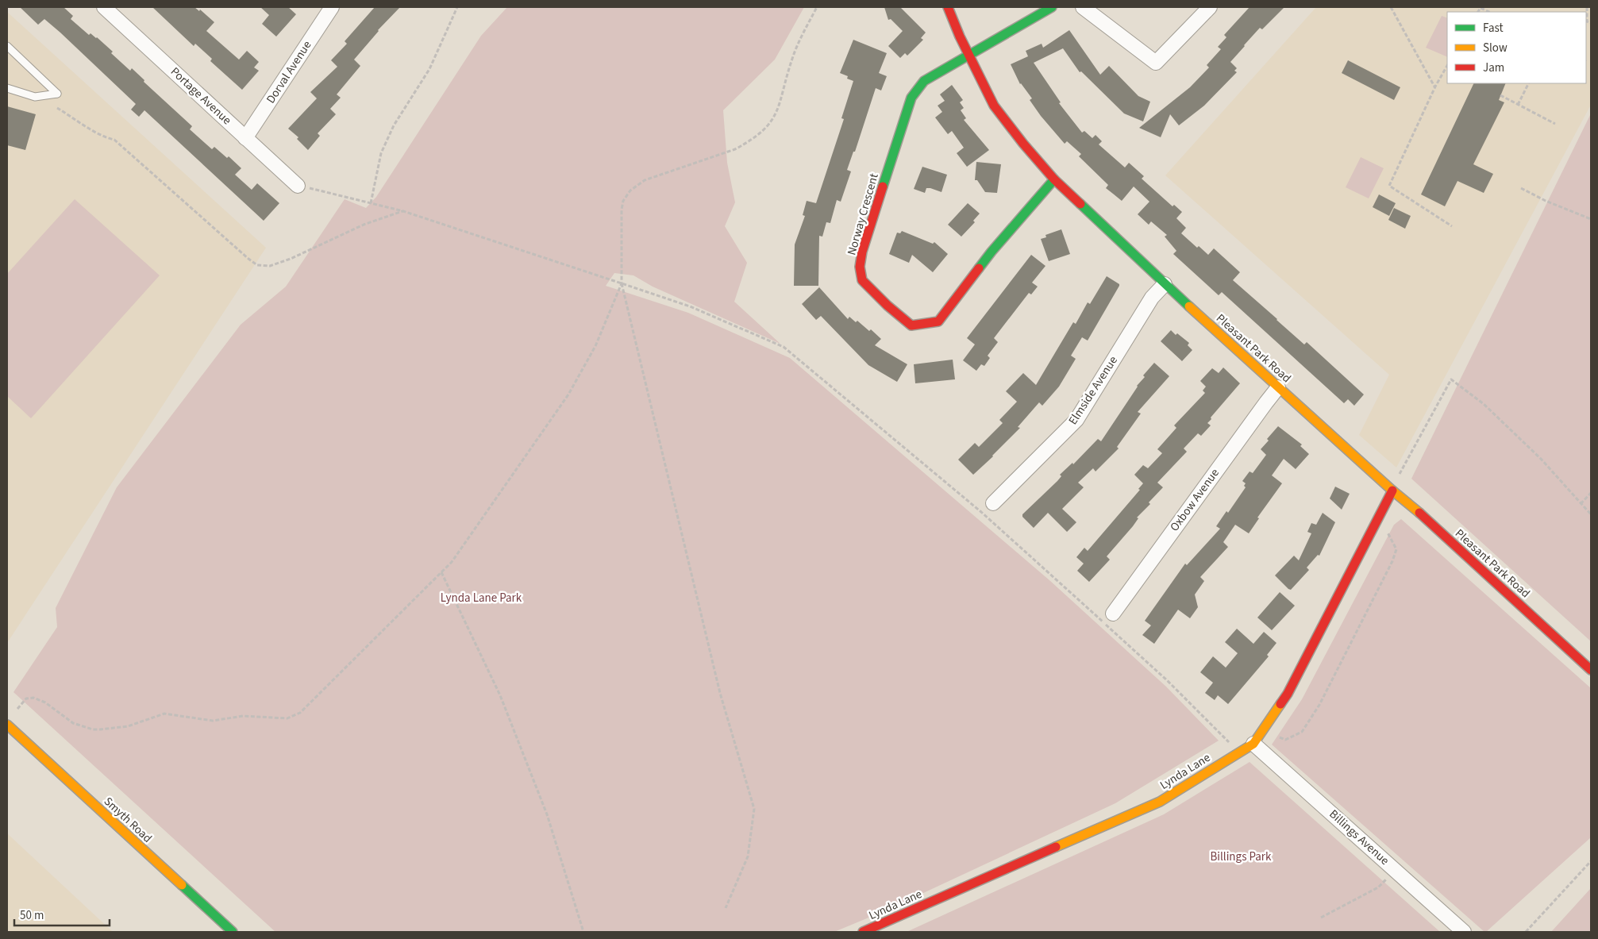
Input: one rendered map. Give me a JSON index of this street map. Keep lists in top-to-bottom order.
{
  "streets": {
    "street": [
      "Dorval Avenue",
      "Portage Avenue",
      "Norway Crescent",
      "Pleasant Park Road",
      "Elmside Avenue",
      "Oxbow Avenue",
      "Lynda Lane",
      "Smyth Road",
      "Billings Avenue"
    ]
  },
  "crossings": [
    ["Dorval Avenue", "Portage Avenue"],
    ["Norway Crescent", "Pleasant Park Road"],
    ["Pleasant Park Road", "Elmside Avenue"],
    ["Pleasant Park Road", "Oxbow Avenue"],
    ["Pleasant Park Road", "Lynda Lane"],
    ["Lynda Lane", "Billings Avenue"]
  ],
  "parks": ["Lynda Lane Park", "Billings Park"],
  "legend": ["Fast", "Slow", "Jam"],
  "scale_bar": "50 m"
}
